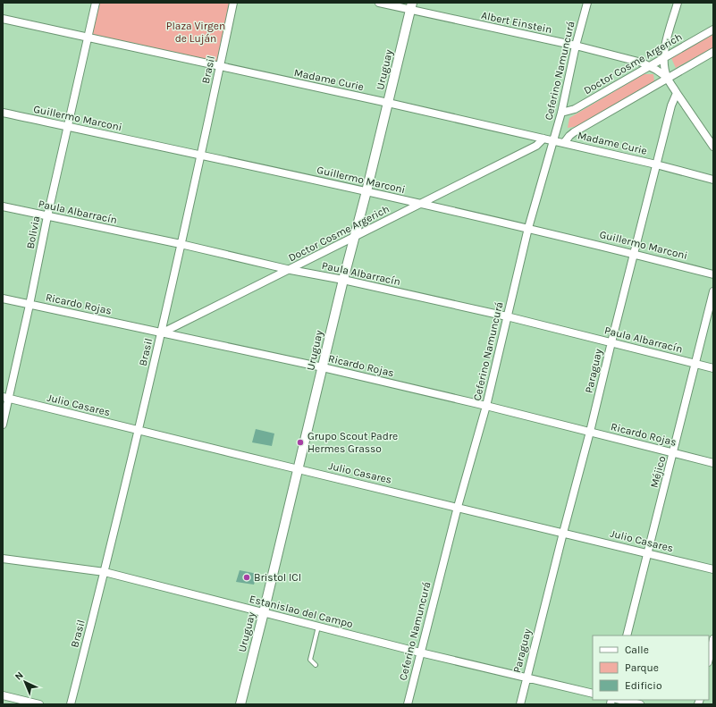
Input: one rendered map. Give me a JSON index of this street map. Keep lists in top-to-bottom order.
{
  "streets": {
    "street": [
      "Albert Einstein",
      "Doctor Cosme Argerich",
      "Brasil",
      "Uruguay",
      "Ceferino Namuncurá",
      "Madame Curie",
      "Guillermo Marconi",
      "Paula Albarracín",
      "Bolivia",
      "Ricardo Rojas",
      "Paraguay",
      "Julio Casares",
      "Méjico",
      "Estanislao del Campo"
    ]
  },
  "crossings": [
    ["Albert Einstein", "Doctor Cosme Argerich"],
    ["Albert Einstein", "Uruguay"],
    ["Albert Einstein", "Ceferino Namuncurá"],
    ["Doctor Cosme Argerich", "Brasil"],
    ["Doctor Cosme Argerich", "Uruguay"],
    ["Doctor Cosme Argerich", "Ceferino Namuncurá"],
    ["Doctor Cosme Argerich", "Madame Curie"],
    ["Doctor Cosme Argerich", "Guillermo Marconi"],
    ["Doctor Cosme Argerich", "Paula Albarracín"],
    ["Doctor Cosme Argerich", "Ricardo Rojas"],
    ["Brasil", "Madame Curie"],
    ["Brasil", "Guillermo Marconi"],
    ["Brasil", "Paula Albarracín"],
    ["Brasil", "Ricardo Rojas"],
    ["Brasil", "Julio Casares"],
    ["Brasil", "Estanislao del Campo"],
    ["Uruguay", "Madame Curie"],
    ["Uruguay", "Guillermo Marconi"],
    ["Uruguay", "Paula Albarracín"],
    ["Uruguay", "Ricardo Rojas"],
    ["Uruguay", "Julio Casares"],
    ["Uruguay", "Estanislao del Campo"],
    ["Ceferino Namuncurá", "Madame Curie"],
    ["Ceferino Namuncurá", "Guillermo Marconi"],
    ["Ceferino Namuncurá", "Paula Albarracín"],
    ["Ceferino Namuncurá", "Ricardo Rojas"],
    ["Ceferino Namuncurá", "Julio Casares"],
    ["Ceferino Namuncurá", "Estanislao del Campo"],
    ["Madame Curie", "Bolivia"],
    ["Madame Curie", "Paraguay"],
    ["Guillermo Marconi", "Bolivia"],
    ["Guillermo Marconi", "Paraguay"],
    ["Paula Albarracín", "Bolivia"],
    ["Paula Albarracín", "Paraguay"],
    ["Paula Albarracín", "Méjico"],
    ["Bolivia", "Ricardo Rojas"],
    ["Bolivia", "Julio Casares"],
    ["Ricardo Rojas", "Paraguay"],
    ["Ricardo Rojas", "Méjico"],
    ["Paraguay", "Julio Casares"],
    ["Paraguay", "Estanislao del Campo"],
    ["Julio Casares", "Méjico"]
  ],
  "parks": ["Plaza Virgen de Luján"],
  "places": ["Grupo Scout Padre Hermes Grasso", "Bristol ICI"],
  "legend": ["Calle", "Parque", "Edificio"],
  "north": "top left"
}
